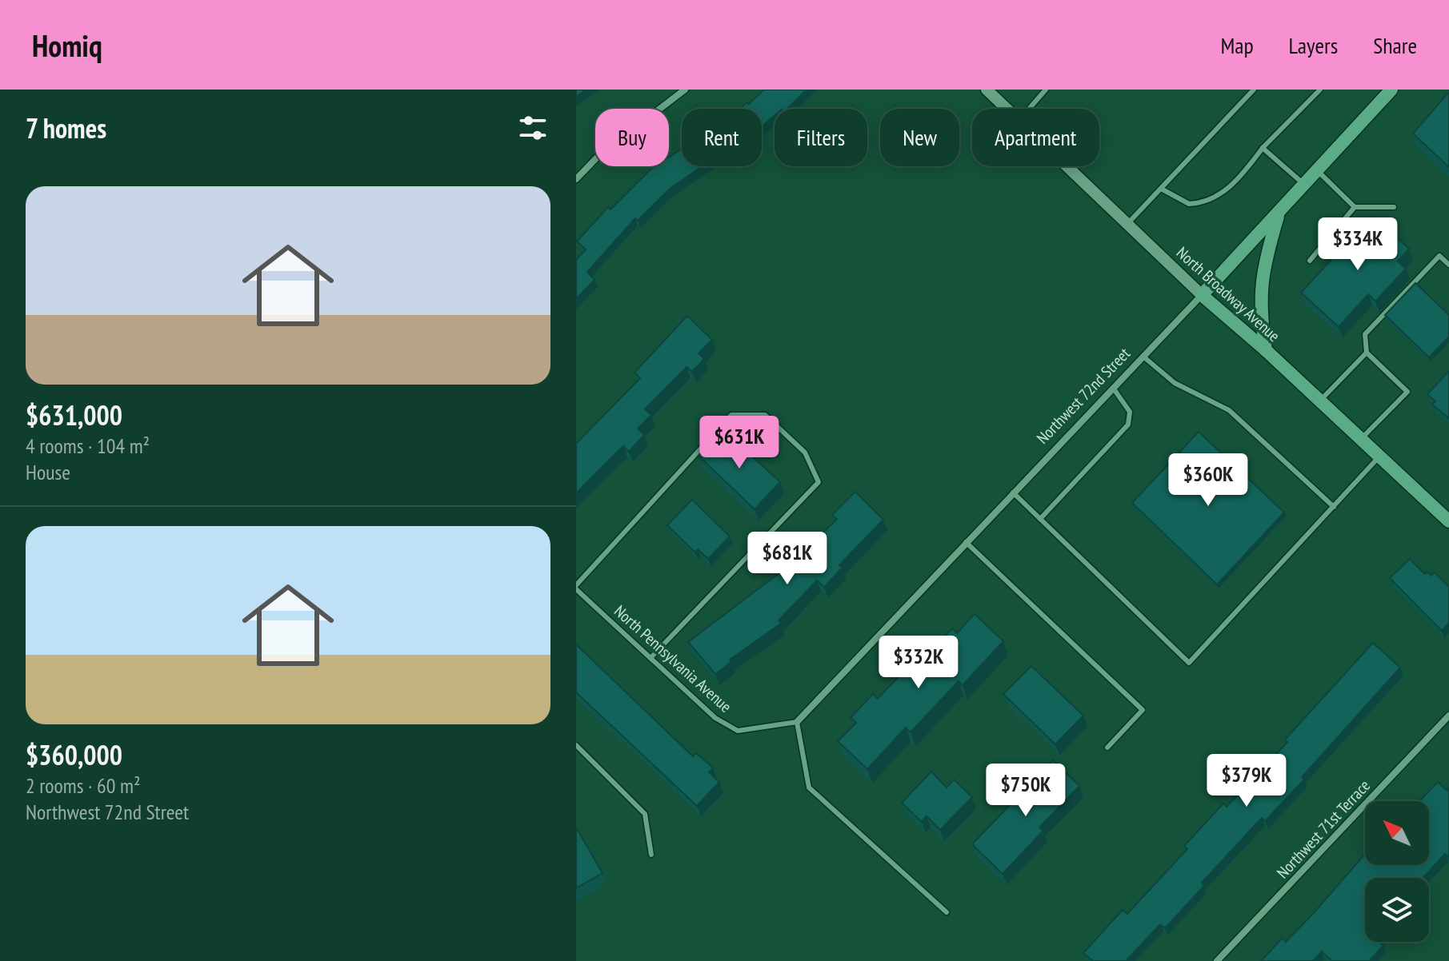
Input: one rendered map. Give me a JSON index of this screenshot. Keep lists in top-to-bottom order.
{
  "streets": {
    "main road": ["North Broadway Avenue", "Northwest 72nd Street"],
    "street": ["Northwest 71st Terrace"],
    "lane": ["North Pennsylvania Avenue"]
  },
  "crossings": [
    ["North Broadway Avenue", "Northwest 72nd Street"],
    ["Northwest 72nd Street", "North Pennsylvania Avenue"]
  ],
  "north": "top left",
  "page": {
    "header": "Homiq",
    "nav": ["Map", "Layers", "Share"],
    "heading": "7 homes",
    "chip": [
      "Buy",
      "Rent",
      "Filters",
      "New",
      "Apartment"
    ],
    "list": [
      {
        "name": "$631,000",
        "note": "4 rooms · 104 m² · House"
      },
      {
        "name": "$360,000",
        "note": "2 rooms · 60 m² · Northwest 72nd Street"
      }
    ],
    "price": [
      "$334K",
      "$631K",
      "$360K",
      "$681K",
      "$332K",
      "$379K",
      "$750K"
    ]
  }
}
